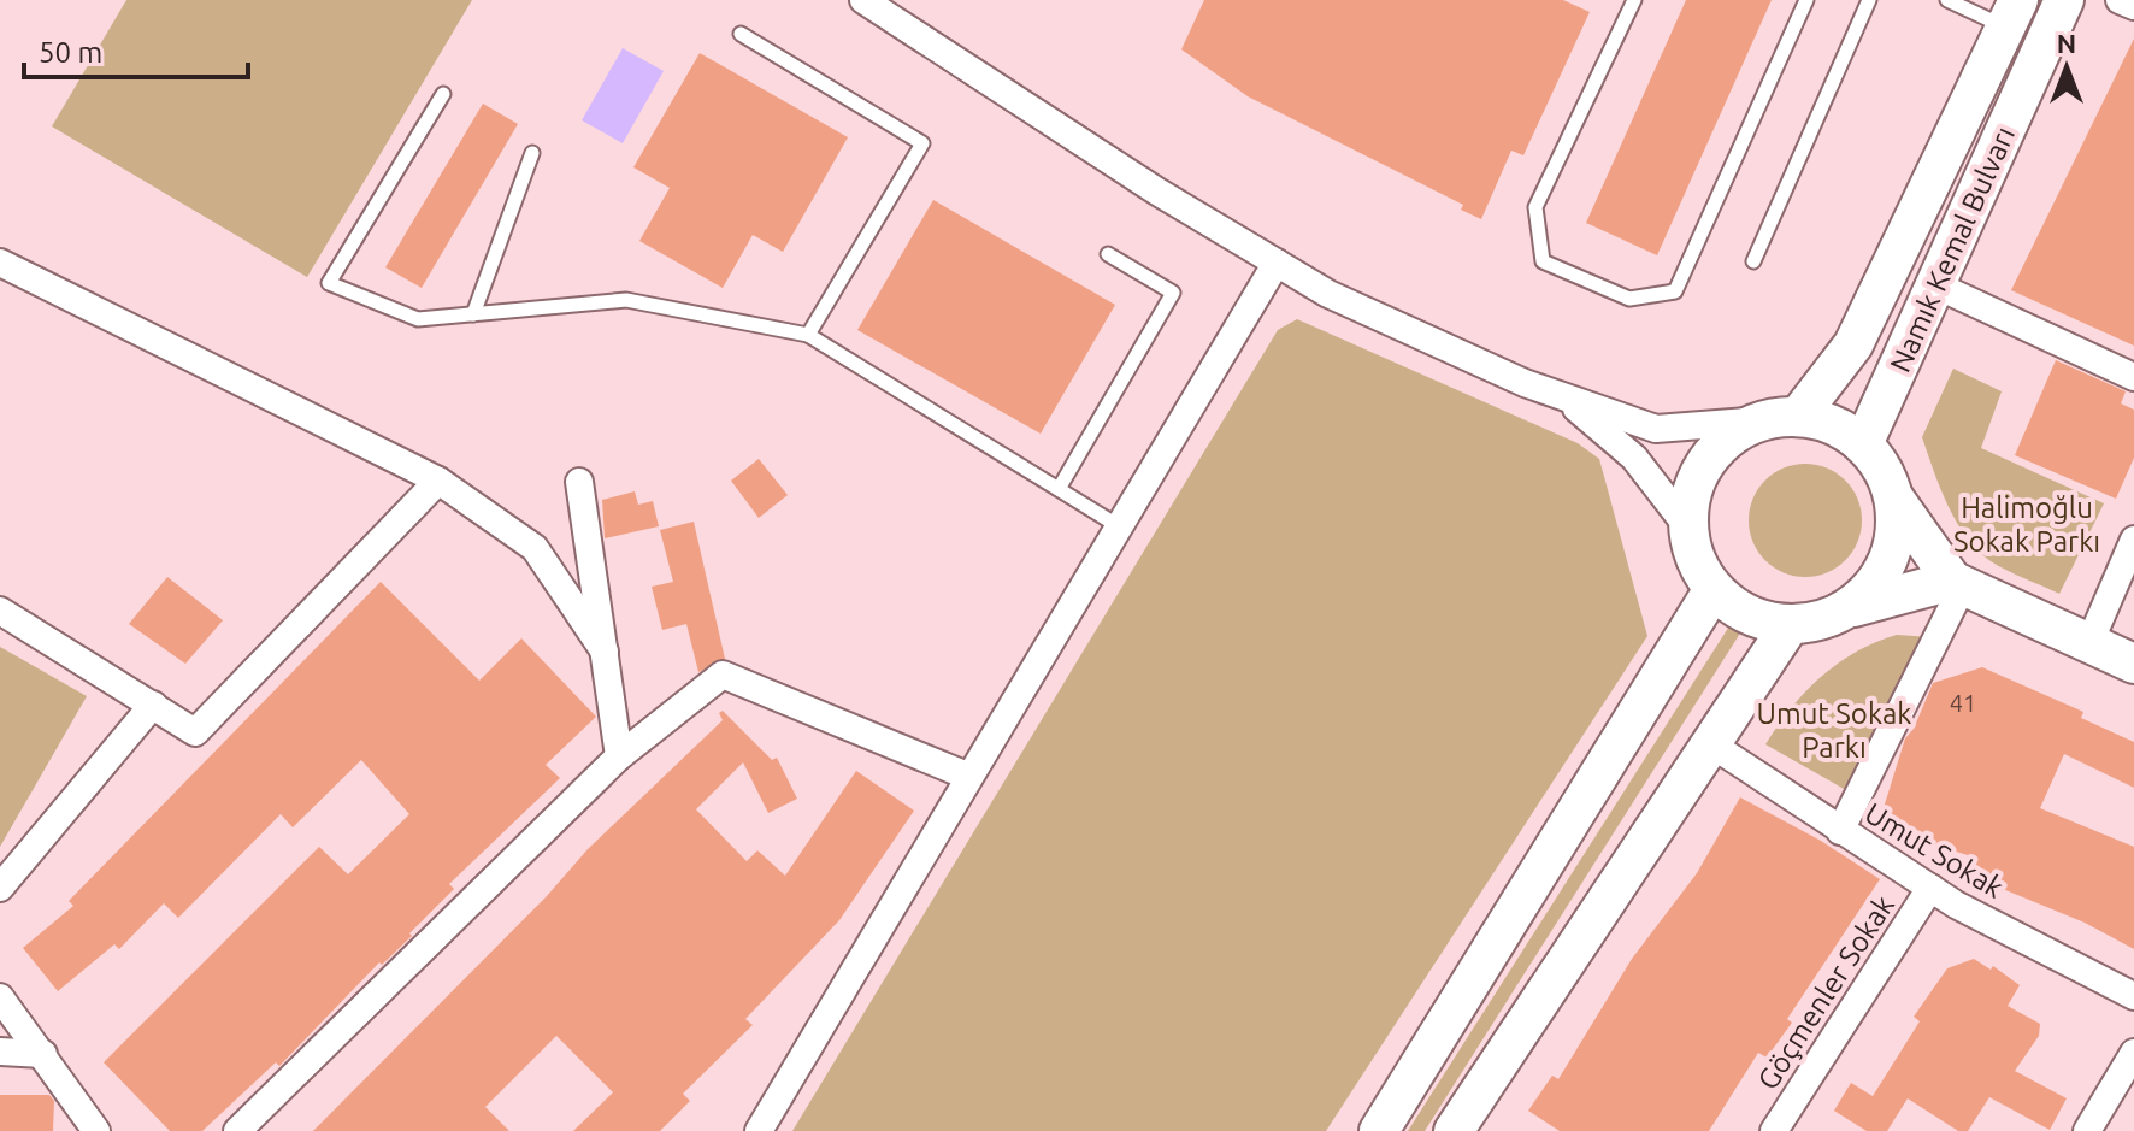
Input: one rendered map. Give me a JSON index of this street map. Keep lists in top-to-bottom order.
{
  "streets": {
    "main road": ["Namık Kemal Bulvarı"],
    "street": ["Umut Sokak", "Göçmenler Sokak"]
  },
  "crossings": [
    ["Umut Sokak", "Göçmenler Sokak"]
  ],
  "parks": ["Halimoğlu Sokak Parkı", "Umut Sokak Parkı"],
  "house_numbers": ["41"],
  "scale_bar": "50 m",
  "north": "top"
}
